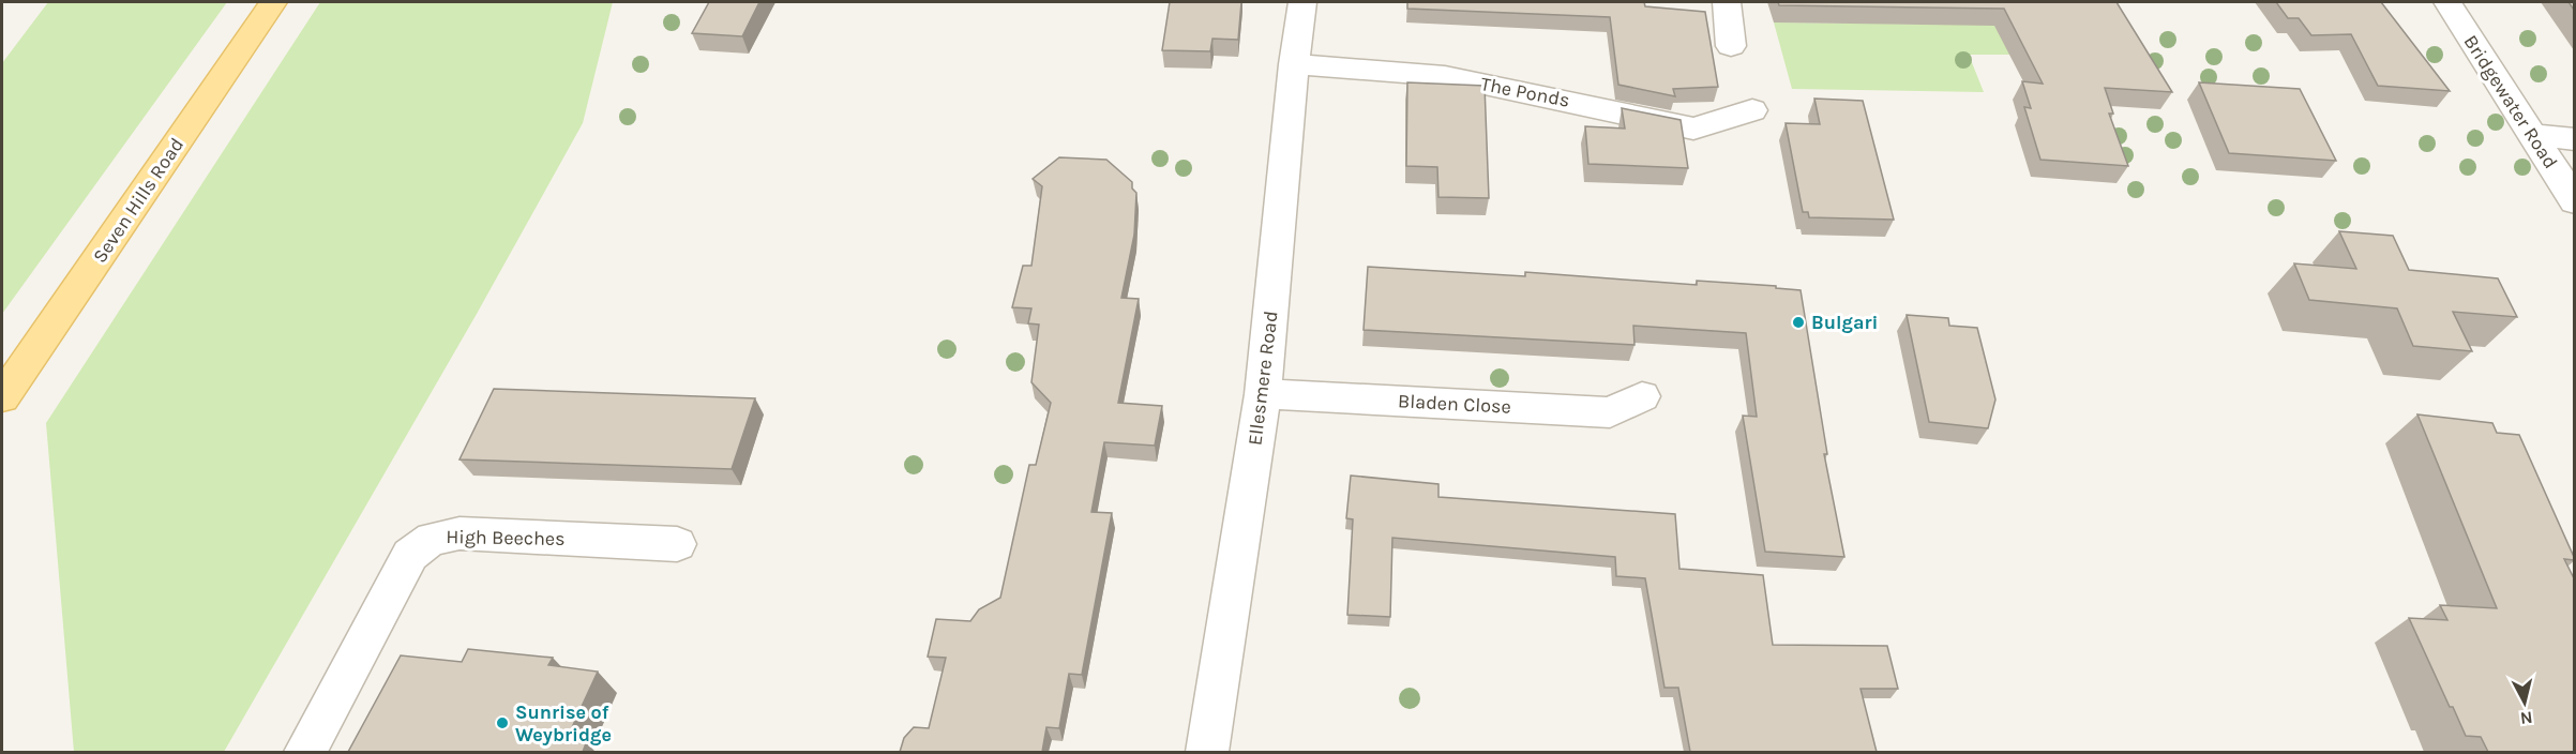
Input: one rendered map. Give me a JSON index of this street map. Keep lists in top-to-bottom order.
{
  "streets": {
    "main road": ["Seven Hills Road"],
    "street": [
      "The Ponds",
      "Bridgewater Road",
      "Ellesmere Road",
      "Bladen Close",
      "High Beeches"
    ]
  },
  "crossings": [
    ["The Ponds", "Ellesmere Road"],
    ["Ellesmere Road", "Bladen Close"]
  ],
  "places": ["Bulgari", "Sunrise of Weybridge"],
  "north": "bottom"
}
